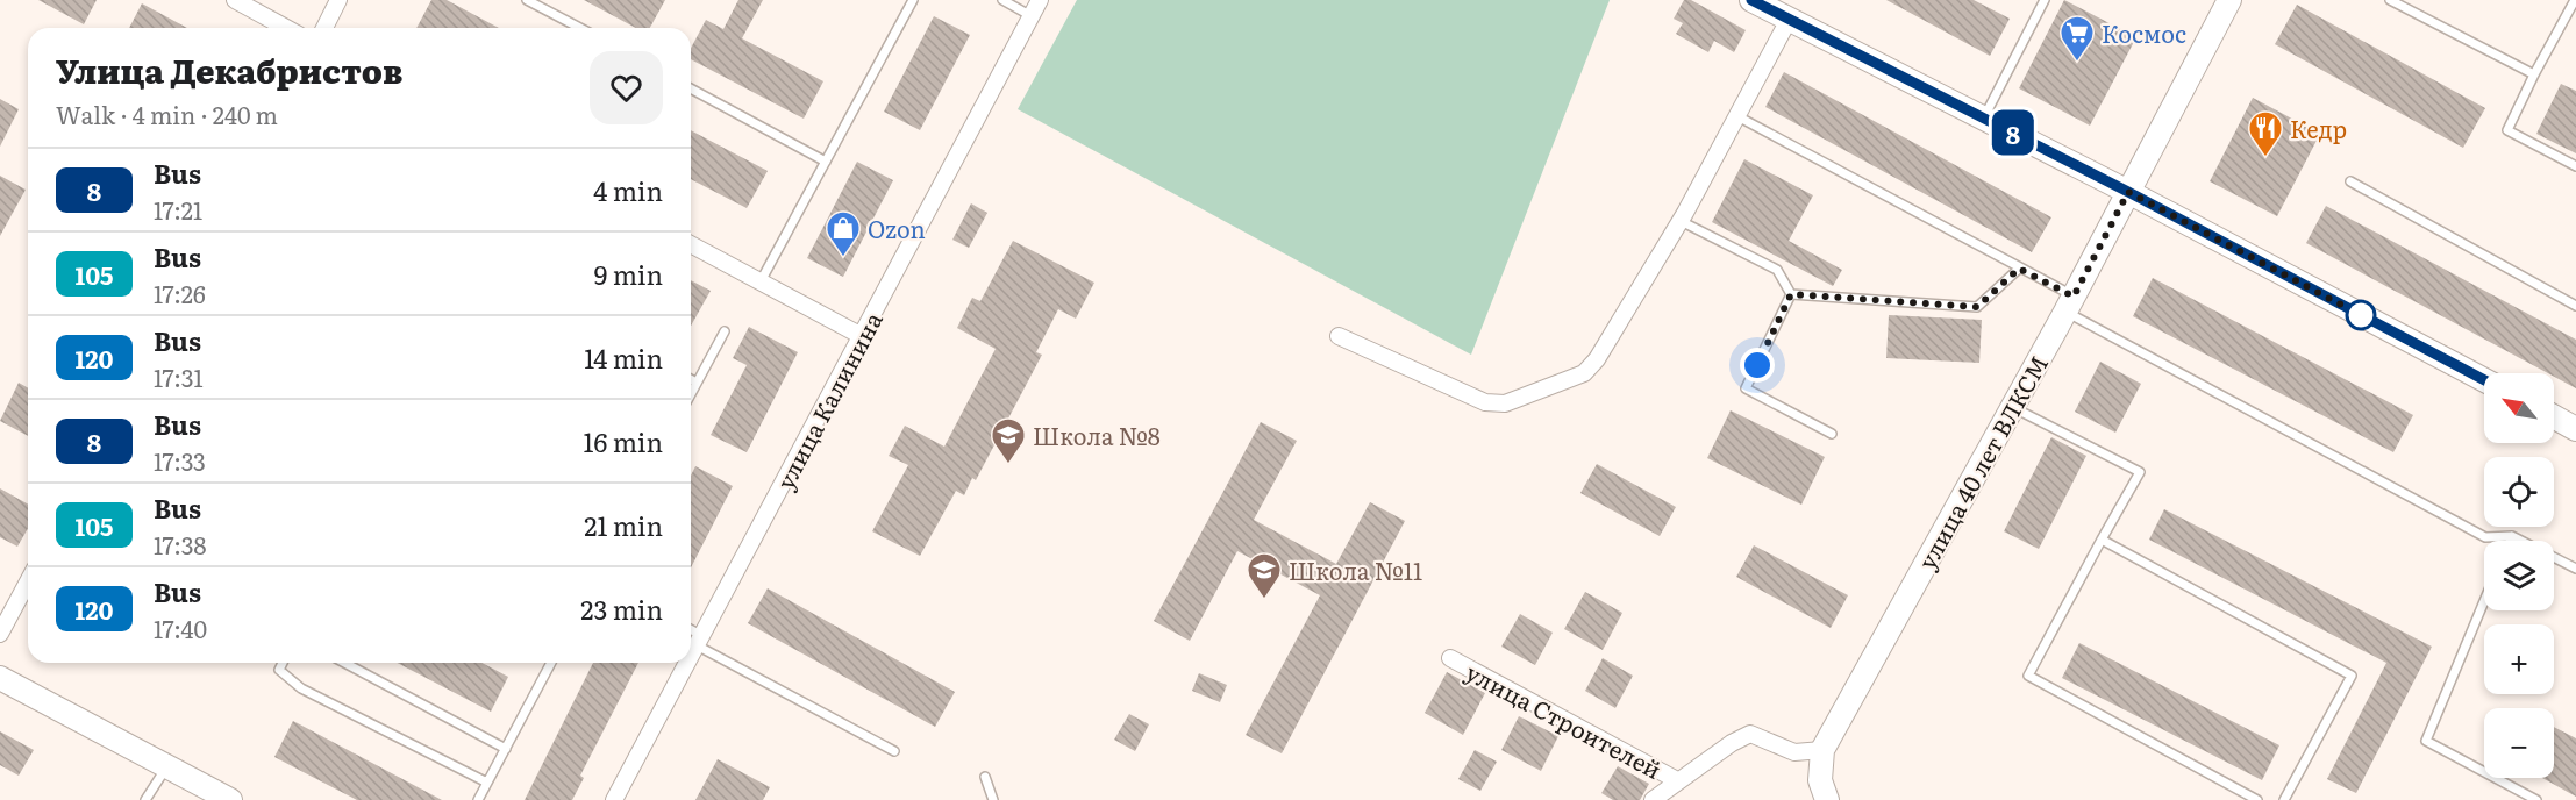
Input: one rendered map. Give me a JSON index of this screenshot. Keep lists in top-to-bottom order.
{
  "streets": {
    "main road": ["улица 40 лет ВЛКСМ"],
    "street": ["улица Калинина", "улица Строителей"]
  },
  "places": {
    "supermarket": ["Космос"],
    "restaurant": ["Кедр"],
    "shop": ["Ozon"],
    "school or university": ["Школа №8", "Школа №11"]
  },
  "lines": ["bus line 8"],
  "north": "top left",
  "page": {
    "on_map": "8",
    "heading": ["Улица Декабристов", "Walk · 4 min · 240 m"],
    "list": [
      {
        "mark": "8",
        "name": "Bus",
        "note": "17:21",
        "value": "4 min"
      },
      {
        "mark": "105",
        "name": "Bus",
        "note": "17:26",
        "value": "9 min"
      },
      {
        "mark": "120",
        "name": "Bus",
        "note": "17:31",
        "value": "14 min"
      },
      {
        "mark": "8",
        "name": "Bus",
        "note": "17:33",
        "value": "16 min"
      },
      {
        "mark": "105",
        "name": "Bus",
        "note": "17:38",
        "value": "21 min"
      },
      {
        "mark": "120",
        "name": "Bus",
        "note": "17:40",
        "value": "23 min"
      }
    ],
    "map_buttons": ["+", "−"]
  }
}
